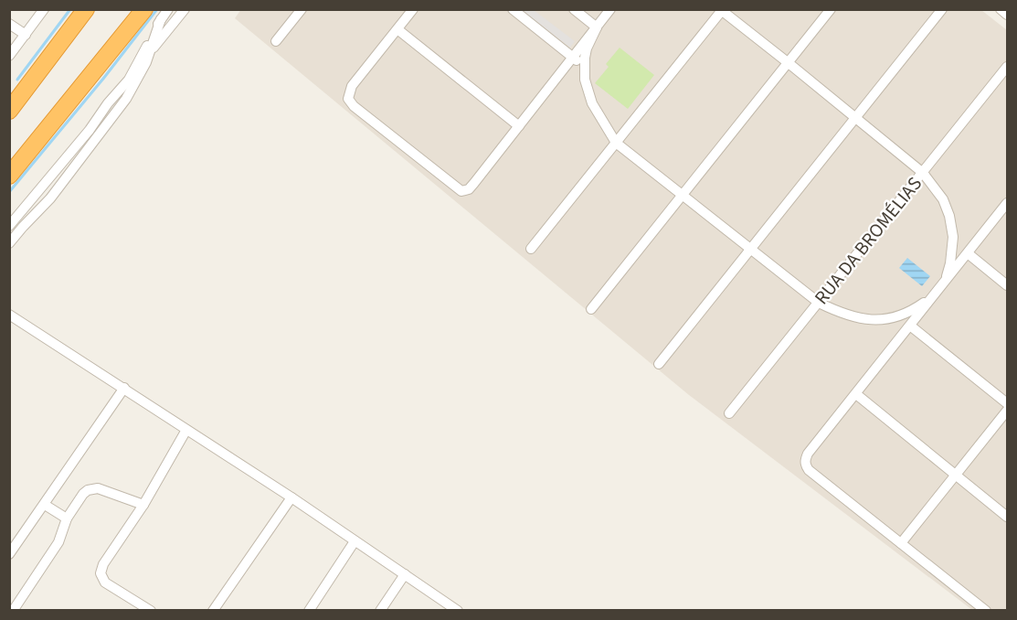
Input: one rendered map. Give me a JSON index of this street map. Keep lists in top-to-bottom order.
{
  "streets": {
    "street": ["RUA DA BROMÉLIAS"]
  }
}
